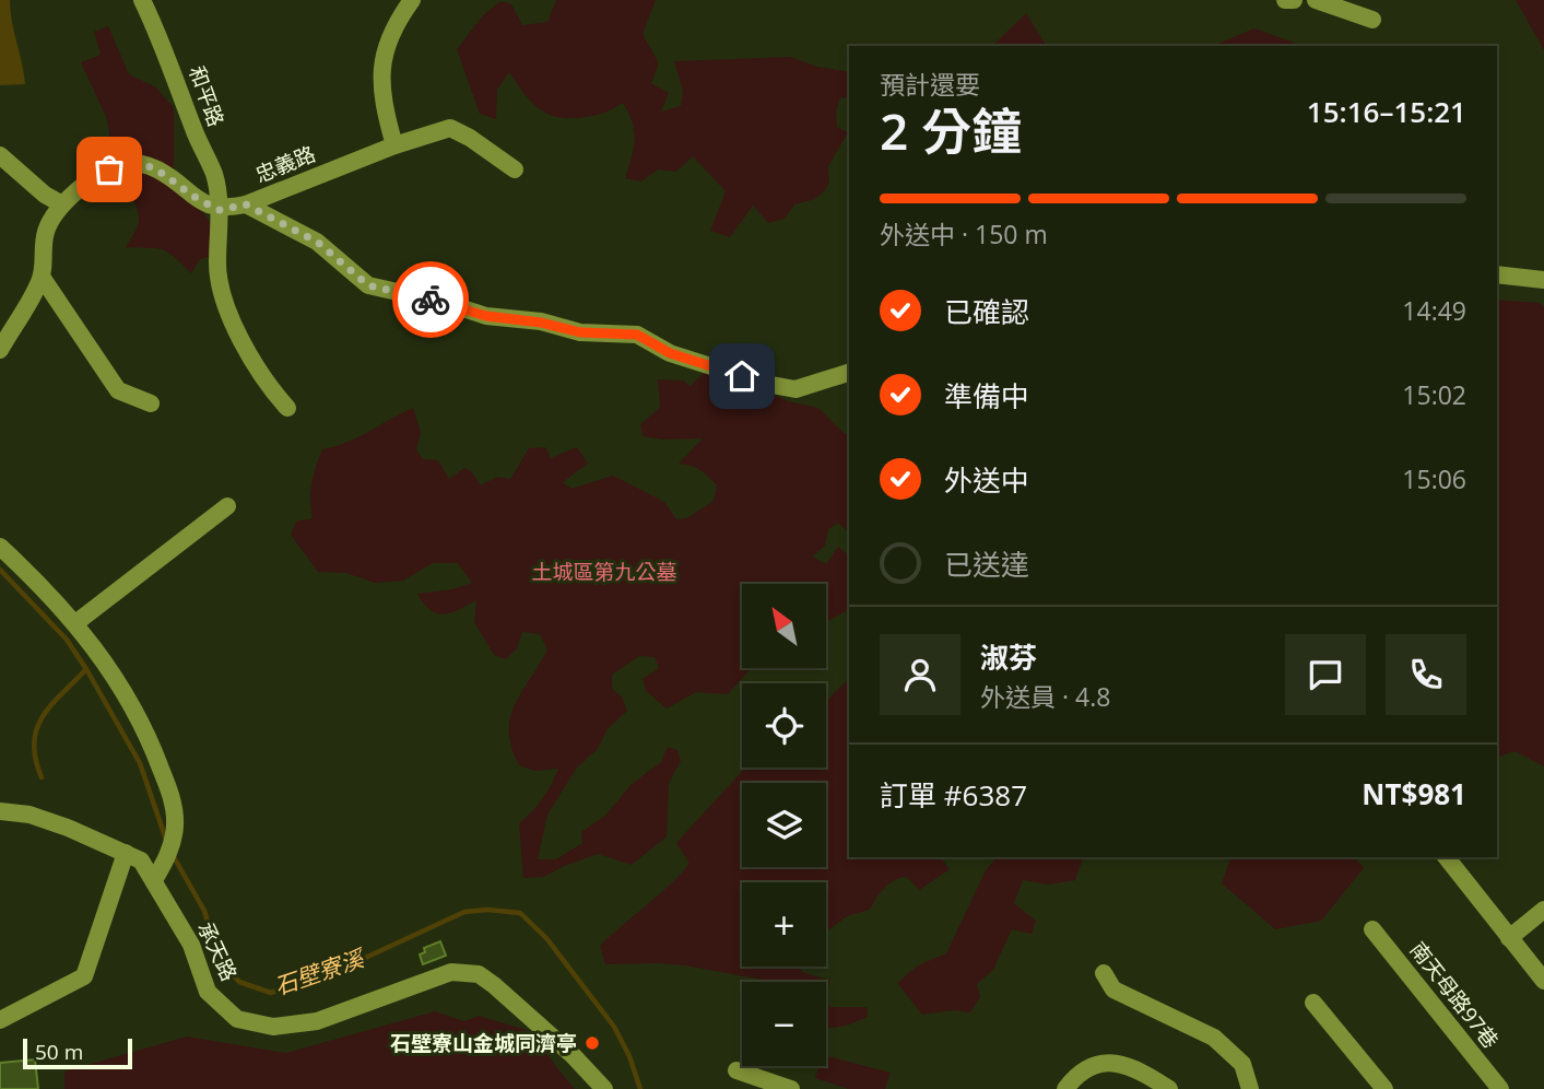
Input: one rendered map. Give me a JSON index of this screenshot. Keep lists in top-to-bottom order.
{
  "streets": {
    "street": [
      "和平路",
      "忠義路",
      "承天路",
      "南天母路97巷"
    ]
  },
  "crossings": [
    ["和平路", "忠義路"]
  ],
  "water": ["石壁寮溪"],
  "parks": ["土城區第九公墓"],
  "places": ["石壁寮山金城同濟亭"],
  "scale_bar": "50 m",
  "north": "top left",
  "page": {
    "heading": ["2 分鐘", "預計還要", "15:16–15:21"],
    "panel": [
      "淑芬",
      "外送員 · 4.8",
      "訂單 #6387",
      "NT$981"
    ],
    "bar": "外送中 · 150 m",
    "list": [
      ["已確認", "14:49"],
      ["準備中", "15:02"],
      ["外送中", "15:06"],
      "已送達"
    ],
    "map_buttons": ["+", "−"],
    "scale": "50 m"
  }
}
